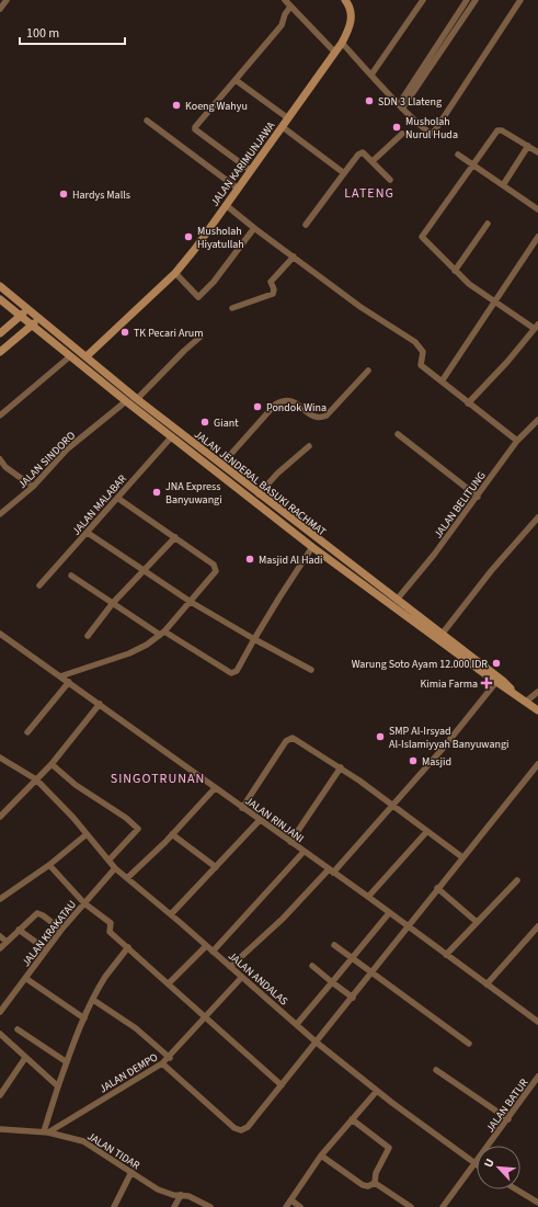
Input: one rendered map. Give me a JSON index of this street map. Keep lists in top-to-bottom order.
{
  "streets": {
    "main road": ["JALAN KARIMUNJAWA", "JALAN JENDERAL BASUKI RACHMAT"],
    "street": [
      "JALAN SINDORO",
      "JALAN MALABAR",
      "JALAN BELITUNG",
      "JALAN RINJANI",
      "JALAN KRAKATAU",
      "JALAN ANDALAS",
      "JALAN DEMPO",
      "JALAN BATUR",
      "JALAN TIDAR"
    ]
  },
  "crossings": [
    ["JALAN KARIMUNJAWA", "JALAN JENDERAL BASUKI RACHMAT"],
    ["JALAN SINDORO", "JALAN JENDERAL BASUKI RACHMAT"],
    ["JALAN JENDERAL BASUKI RACHMAT", "JALAN MALABAR"],
    ["JALAN JENDERAL BASUKI RACHMAT", "JALAN BELITUNG"],
    ["JALAN KRAKATAU", "JALAN ANDALAS"],
    ["JALAN ANDALAS", "JALAN DEMPO"],
    ["JALAN ANDALAS", "JALAN BATUR"],
    ["JALAN DEMPO", "JALAN TIDAR"]
  ],
  "districts": ["LATENG", "SINGOTRUNAN"],
  "places": {
    "other": [
      "SDN 3 Llateng",
      "Koeng Wahyu",
      "Musholah Nurul Huda",
      "Hardys Malls",
      "Musholah Hiyatullah",
      "TK Pecari Arum",
      "Pondok Wina",
      "Giant",
      "JNA Express Banyuwangi",
      "Masjid Al Hadi",
      "Warung Soto Ayam 12.000 IDR",
      "SMP Al-Irsyad Al-Islamiyyah Banyuwangi",
      "Masjid"
    ],
    "health": ["Kimia Farma"]
  },
  "scale_bar": "100 m",
  "north": "top left"
}
